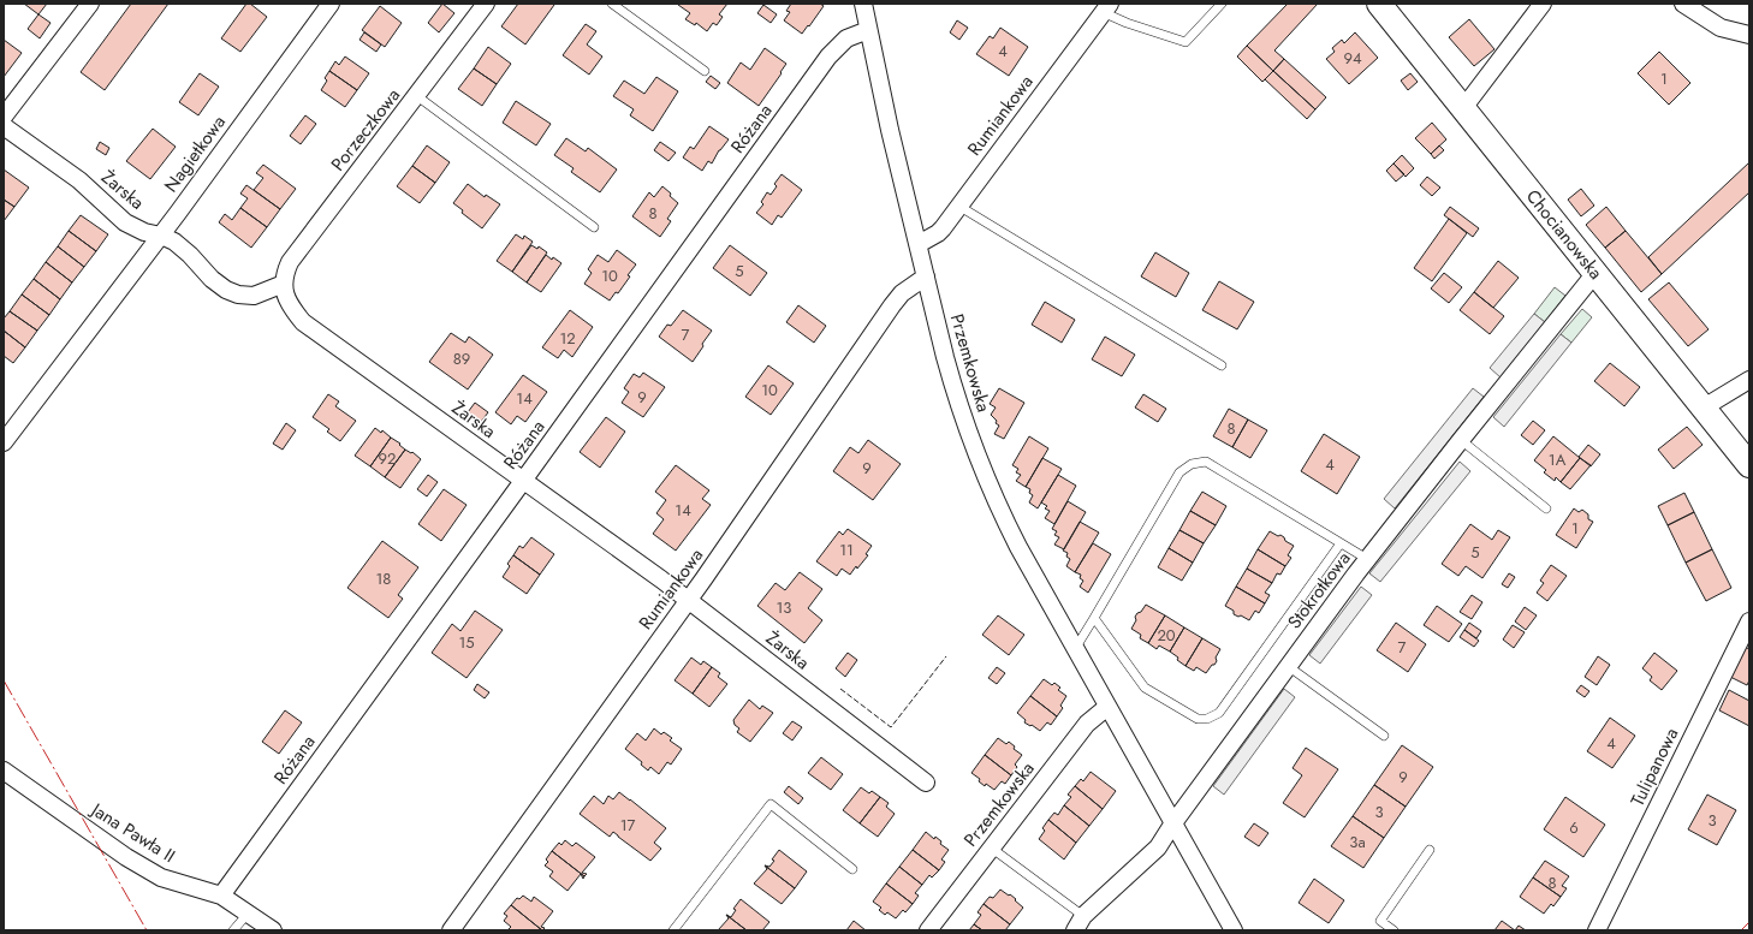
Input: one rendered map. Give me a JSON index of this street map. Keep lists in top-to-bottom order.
{
  "streets": {
    "street": [
      "Rumiankowa",
      "Różana",
      "Porzeczkowa",
      "Nagietkowa",
      "Żarska",
      "Chocianowska",
      "Przemkowska",
      "Stokrotkowa",
      "Tulipanowa",
      "Jana Pawła II"
    ]
  },
  "crossings": [
    ["Rumiankowa", "Żarska"],
    ["Rumiankowa", "Przemkowska"],
    ["Różana", "Żarska"],
    ["Różana", "Przemkowska"],
    ["Różana", "Jana Pawła II"],
    ["Porzeczkowa", "Żarska"],
    ["Nagietkowa", "Żarska"],
    ["Chocianowska", "Stokrotkowa"],
    ["Przemkowska", "Stokrotkowa"]
  ],
  "house_numbers": [
    "4",
    "94",
    "1",
    "8",
    "5",
    "10",
    "7",
    "12",
    "89",
    "10",
    "9",
    "14",
    "8",
    "92",
    "1A",
    "4",
    "9",
    "14",
    "1",
    "11",
    "5",
    "18",
    "13",
    "20",
    "15",
    "7",
    "4",
    "9",
    "3",
    "3",
    "17",
    "6",
    "3a",
    "8"
  ]
}
